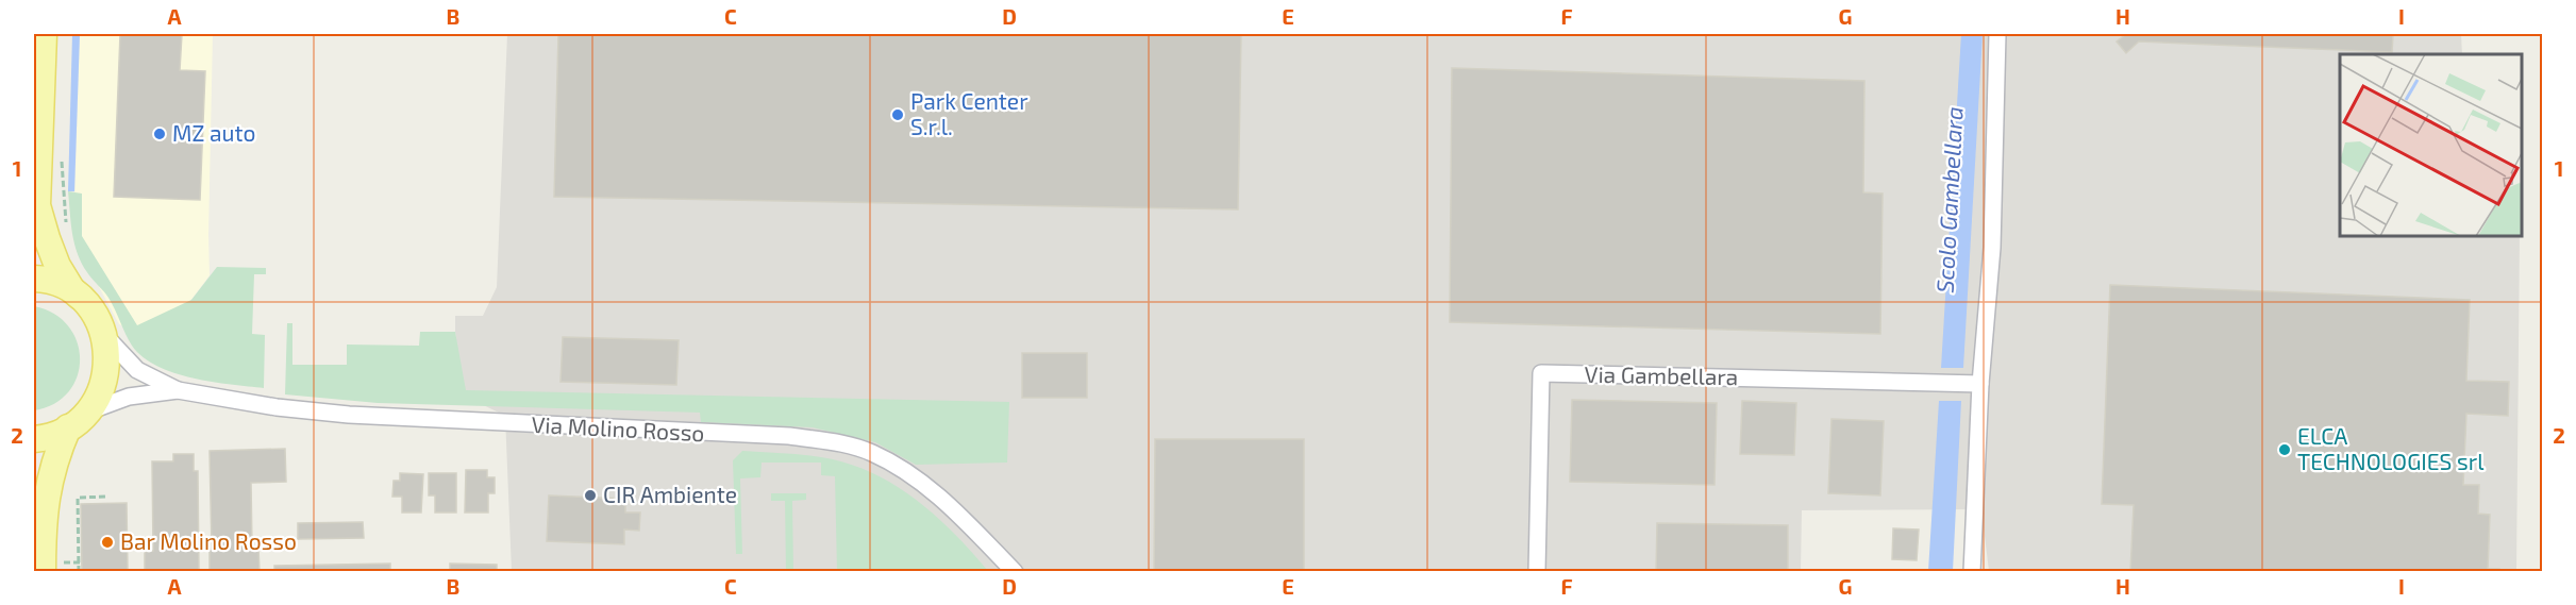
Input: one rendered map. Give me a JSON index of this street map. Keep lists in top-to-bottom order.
{
  "streets": {
    "street": ["Via Gambellara", "Via Molino Rosso"]
  },
  "water": ["Scolo Gambellara"],
  "places": [
    "Park Center S.r.l.",
    "MZ auto",
    "ELCA TECHNOLOGIES srl",
    "CIR Ambiente",
    "Bar Molino Rosso"
  ],
  "grid": {
    "columns": [
      "A",
      "B",
      "C",
      "D",
      "E",
      "F",
      "G",
      "H",
      "I"
    ],
    "rows": ["1", "2"]
  }
}
